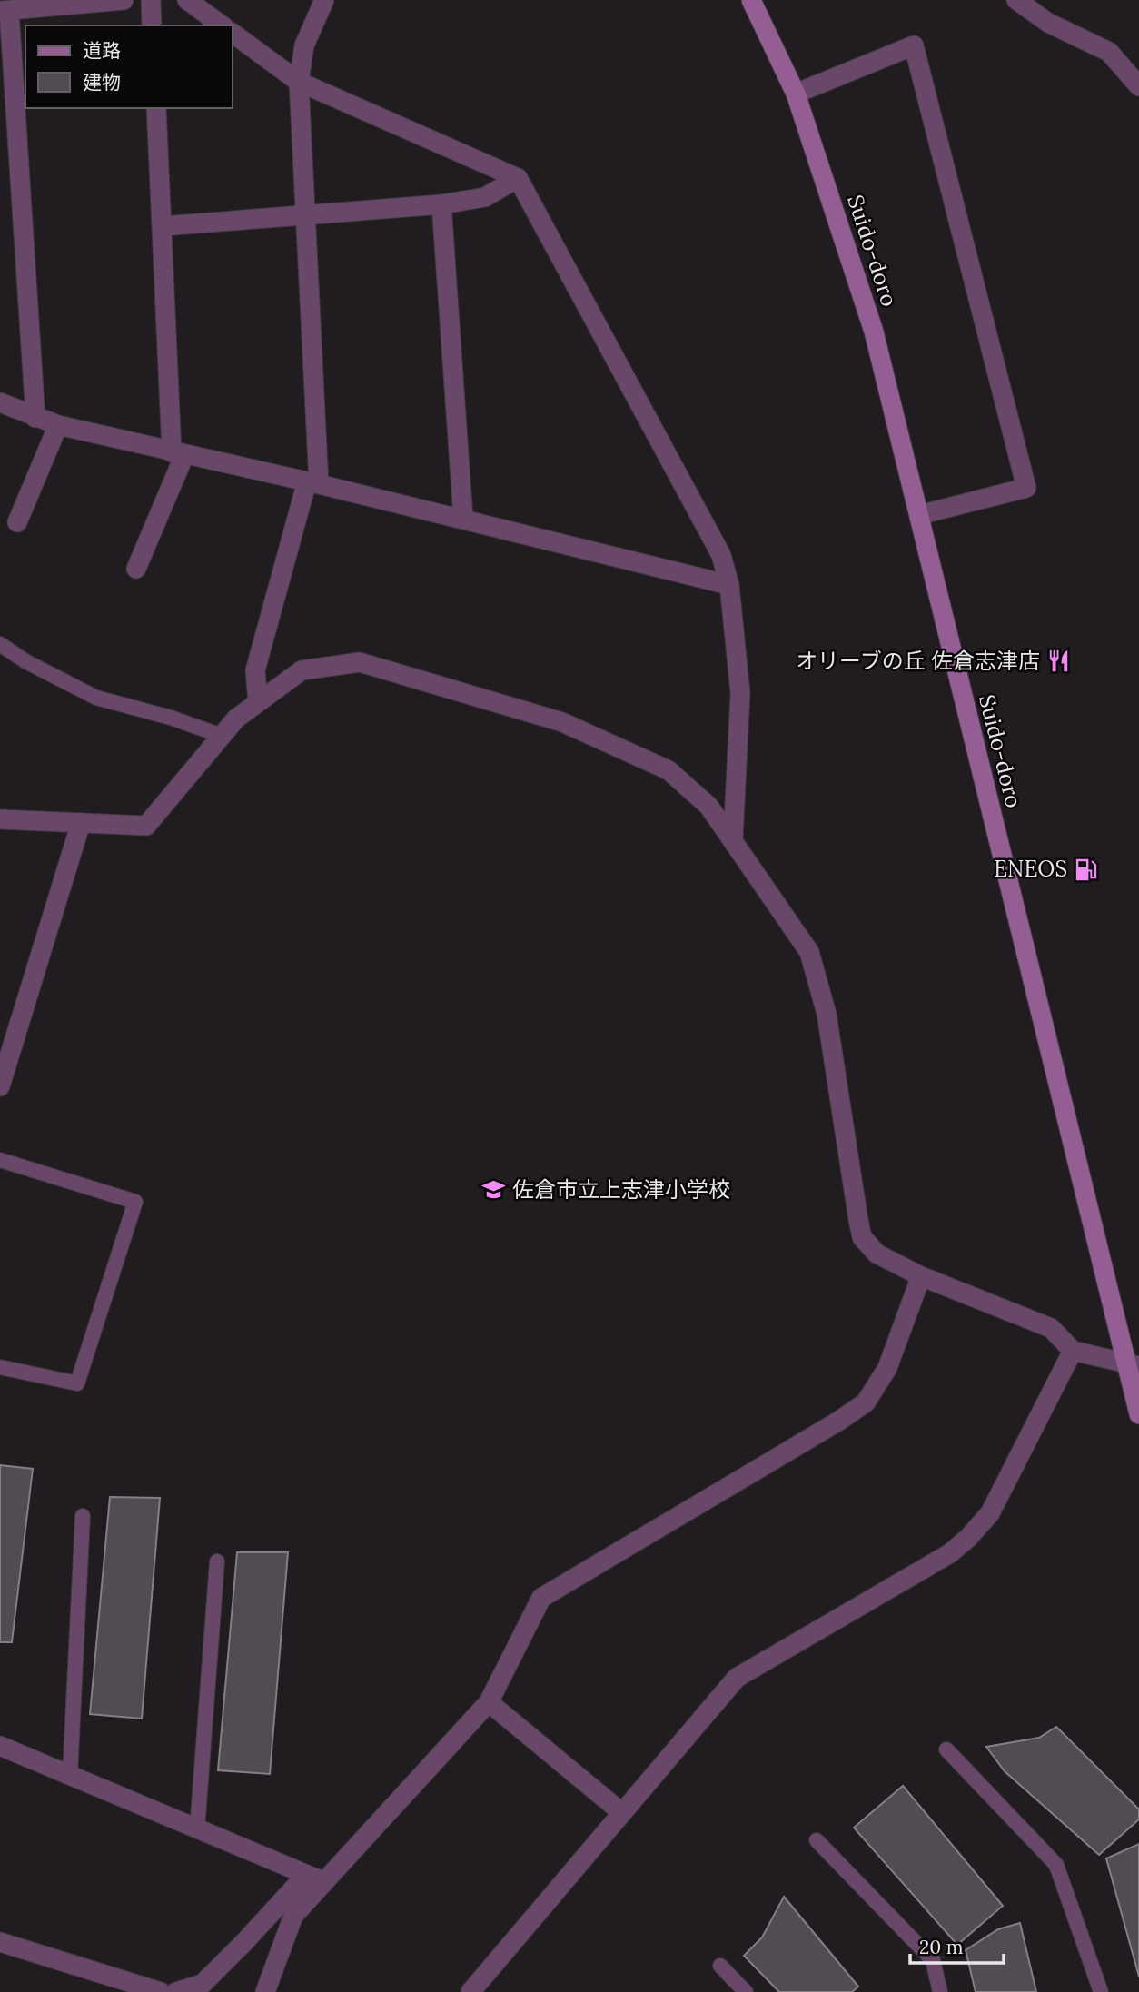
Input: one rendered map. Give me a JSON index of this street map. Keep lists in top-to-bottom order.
{
  "streets": {
    "street": ["Suido-doro"]
  },
  "places": {
    "restaurant": ["オリーブの丘 佐倉志津店"],
    "fuel station": ["ENEOS"],
    "school or university": ["佐倉市立上志津小学校"]
  },
  "legend": ["道路", "建物"],
  "scale_bar": "20 m"
}
